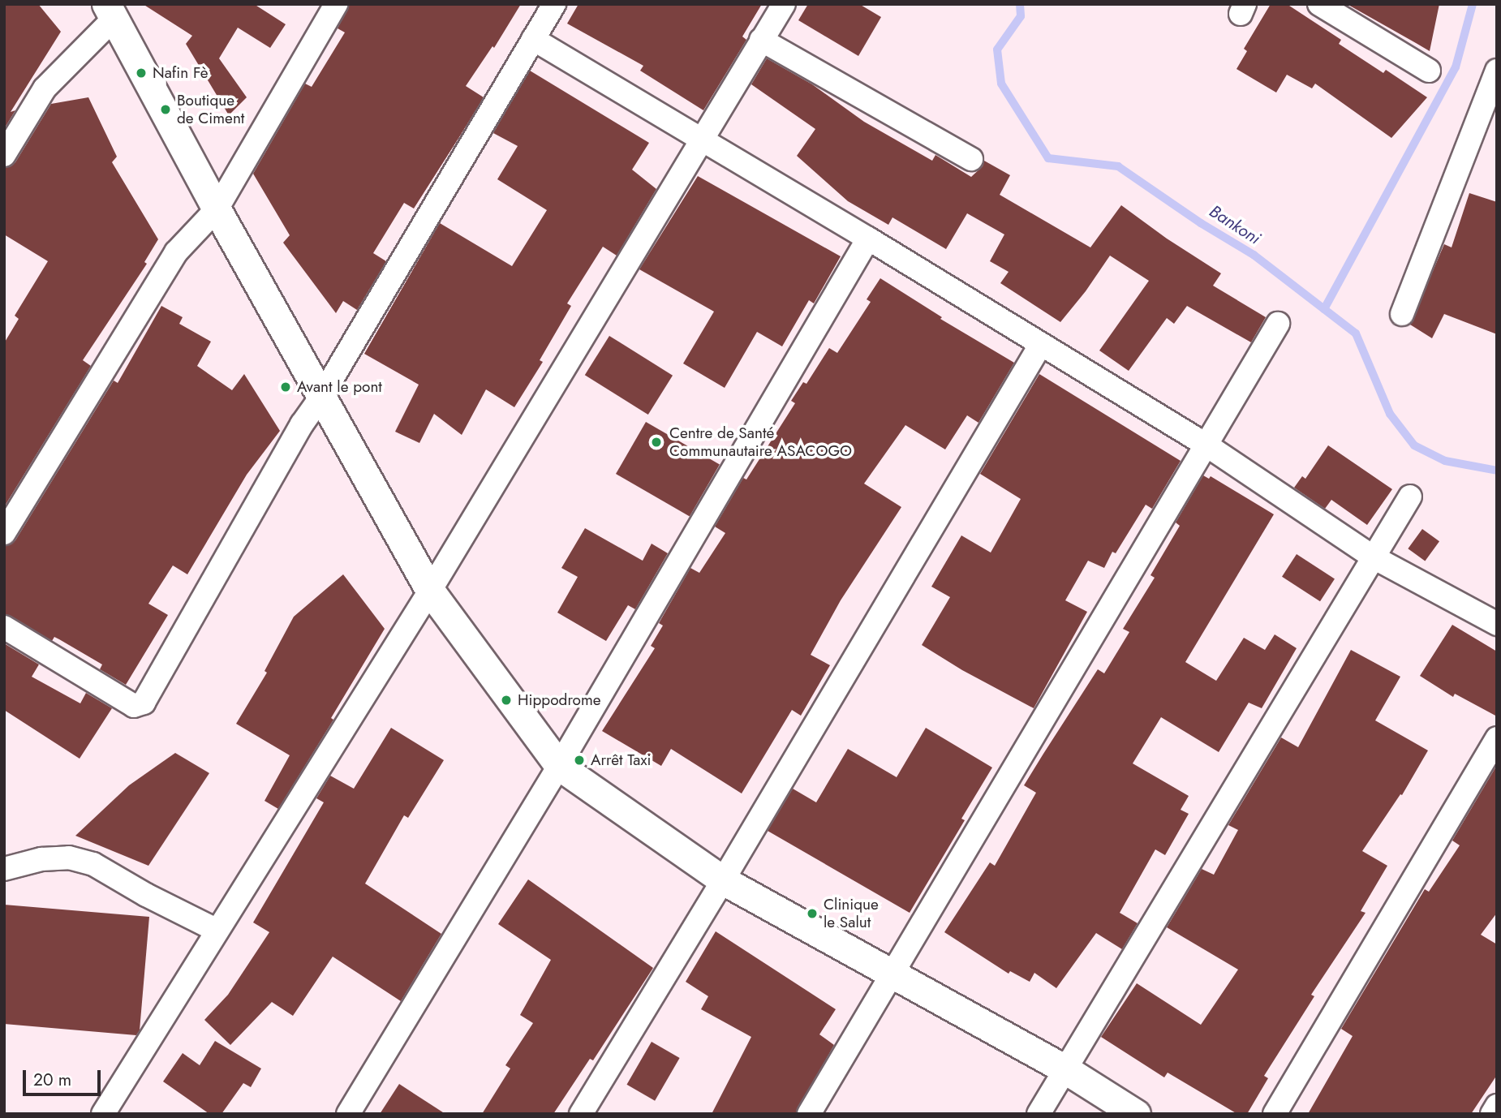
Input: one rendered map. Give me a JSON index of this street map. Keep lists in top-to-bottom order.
{
  "water": ["Bankoni"],
  "places": [
    "Nafin Fè",
    "Boutique de Ciment",
    "Avant le pont",
    "Centre de Santé Communautaire ASACOGO",
    "Hippodrome",
    "Arrêt Taxi",
    "Clinique le Salut"
  ],
  "scale_bar": "20 m"
}
